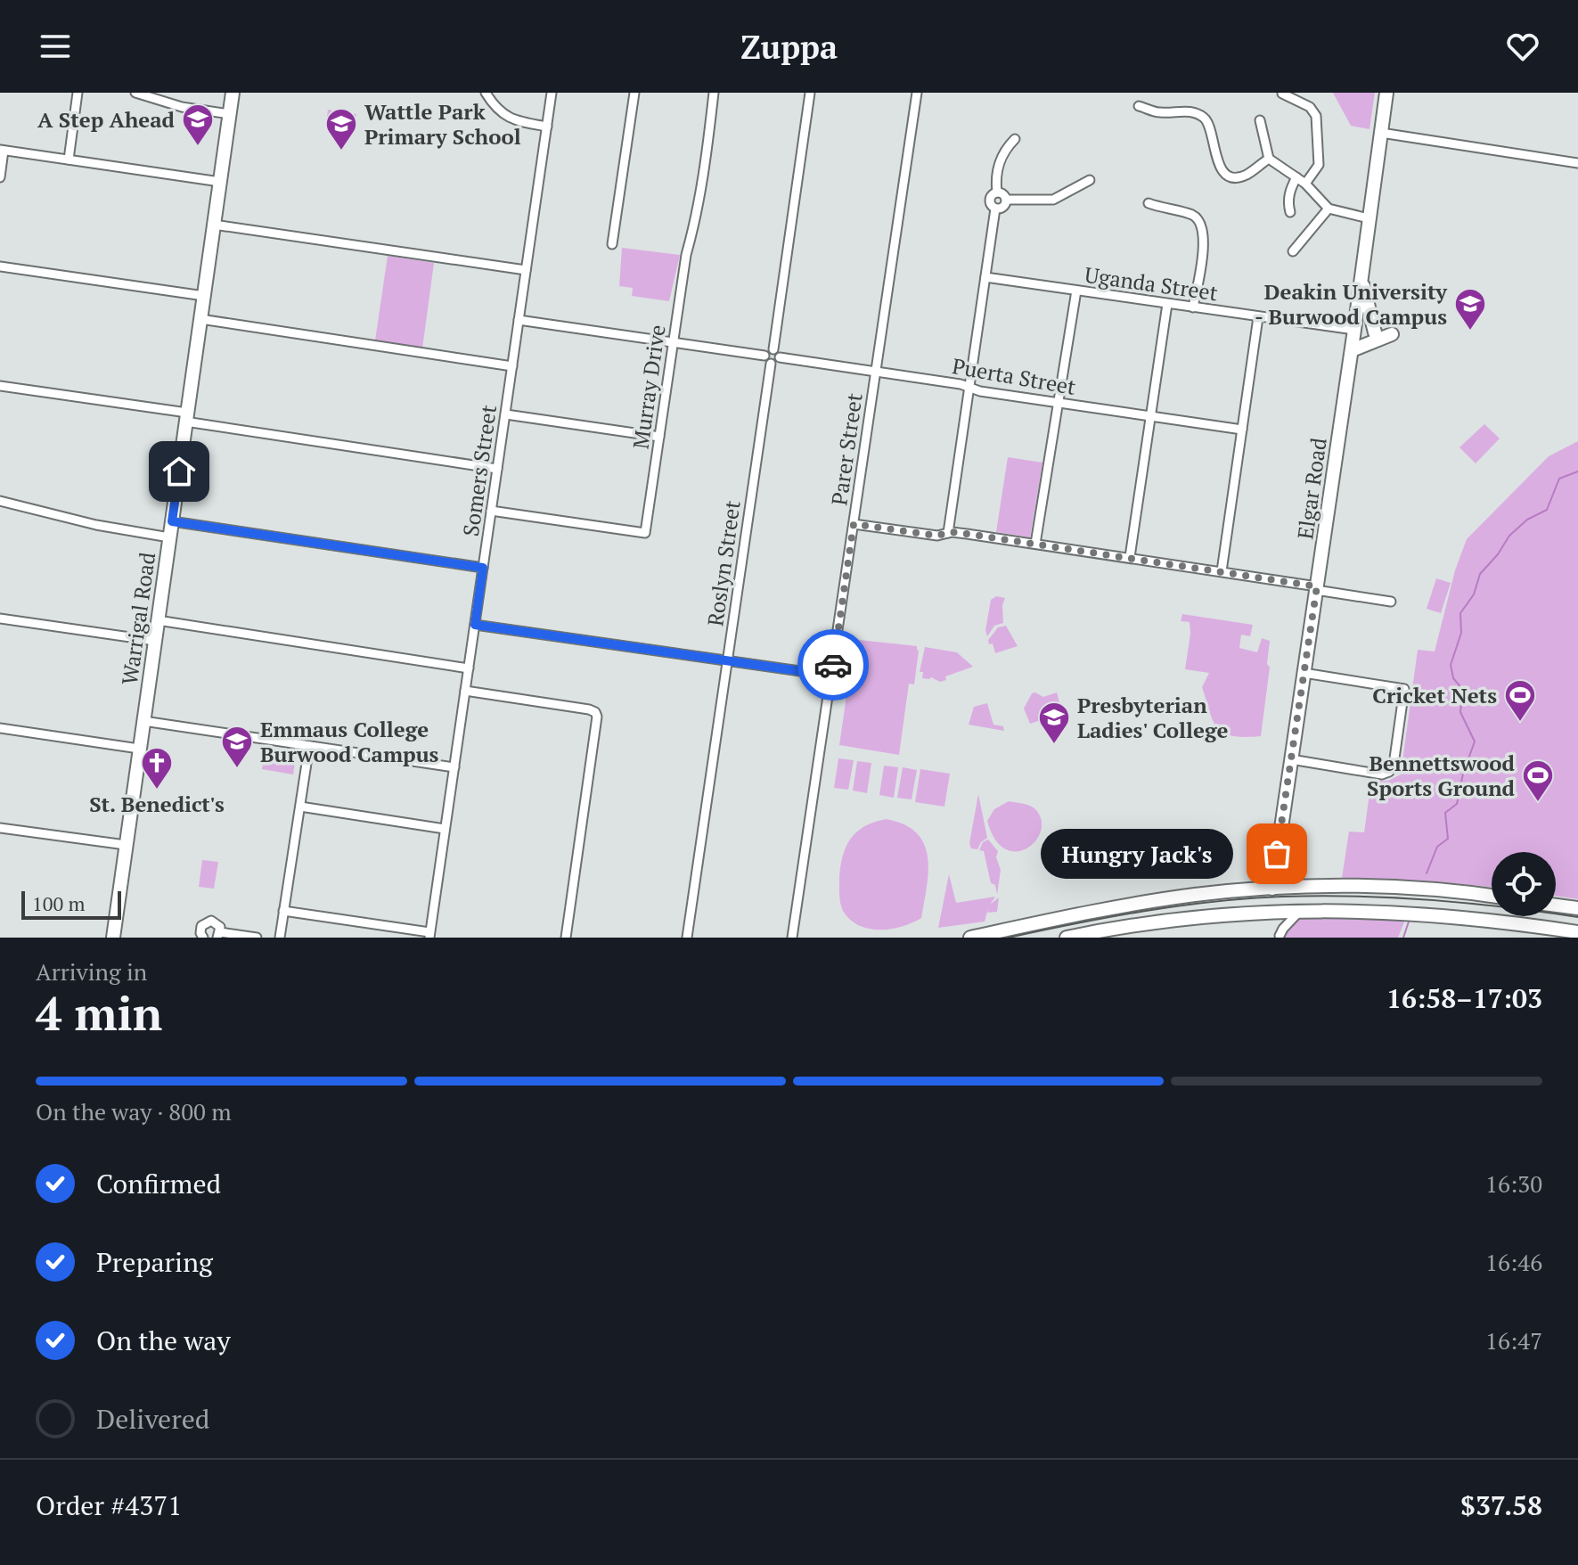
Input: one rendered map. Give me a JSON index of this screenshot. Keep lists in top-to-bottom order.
{
  "streets": {
    "main road": ["Elgar Road", "Warrigal Road"],
    "street": [
      "Uganda Street",
      "Puerta Street",
      "Murray Drive",
      "Parer Street",
      "Somers Street",
      "Roslyn Street"
    ]
  },
  "crossings": [
    ["Uganda Street", "Elgar Road"],
    ["Puerta Street", "Parer Street"],
    ["Puerta Street", "Roslyn Street"],
    ["Murray Drive", "Somers Street"]
  ],
  "places": {
    "school or university": [
      "A Step Ahead",
      "Wattle Park Primary School",
      "Deakin University - Burwood Campus",
      "Presbyterian Ladies' College",
      "Emmaus College Burwood Campus"
    ],
    "sports": ["Cricket Nets", "Bennettswood Sports Ground"],
    "church": ["St. Benedict's"],
    "other": ["Hungry Jack's"]
  },
  "scale_bar": "100 m",
  "page": {
    "header": "Zuppa",
    "bubble": "Hungry Jack's",
    "scale": "100 m",
    "heading": ["4 min", "Arriving in", "16:58–17:03"],
    "panel": ["Order #4371", "$37.58"],
    "bar": "On the way · 800 m",
    "list": [
      ["Confirmed", "16:30"],
      ["Preparing", "16:46"],
      ["On the way", "16:47"],
      "Delivered"
    ]
  }
}
